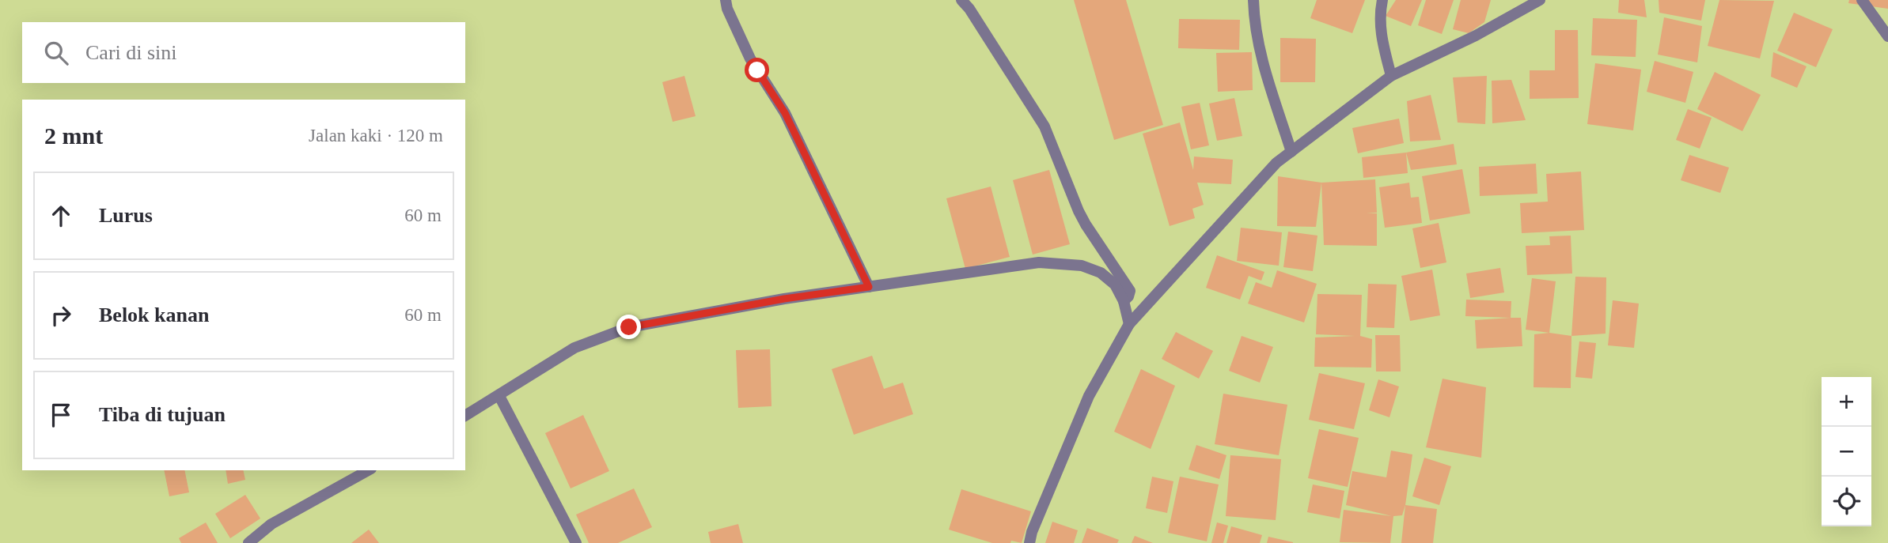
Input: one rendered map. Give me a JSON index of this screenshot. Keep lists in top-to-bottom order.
{
  "page": {
    "search": "Cari di sini",
    "heading": ["2 mnt", "Jalan kaki · 120 m"],
    "list": [
      ["Lurus", "60 m"],
      ["Belok kanan", "60 m"],
      "Tiba di tujuan"
    ],
    "map_buttons": ["+", "−"]
  }
}
